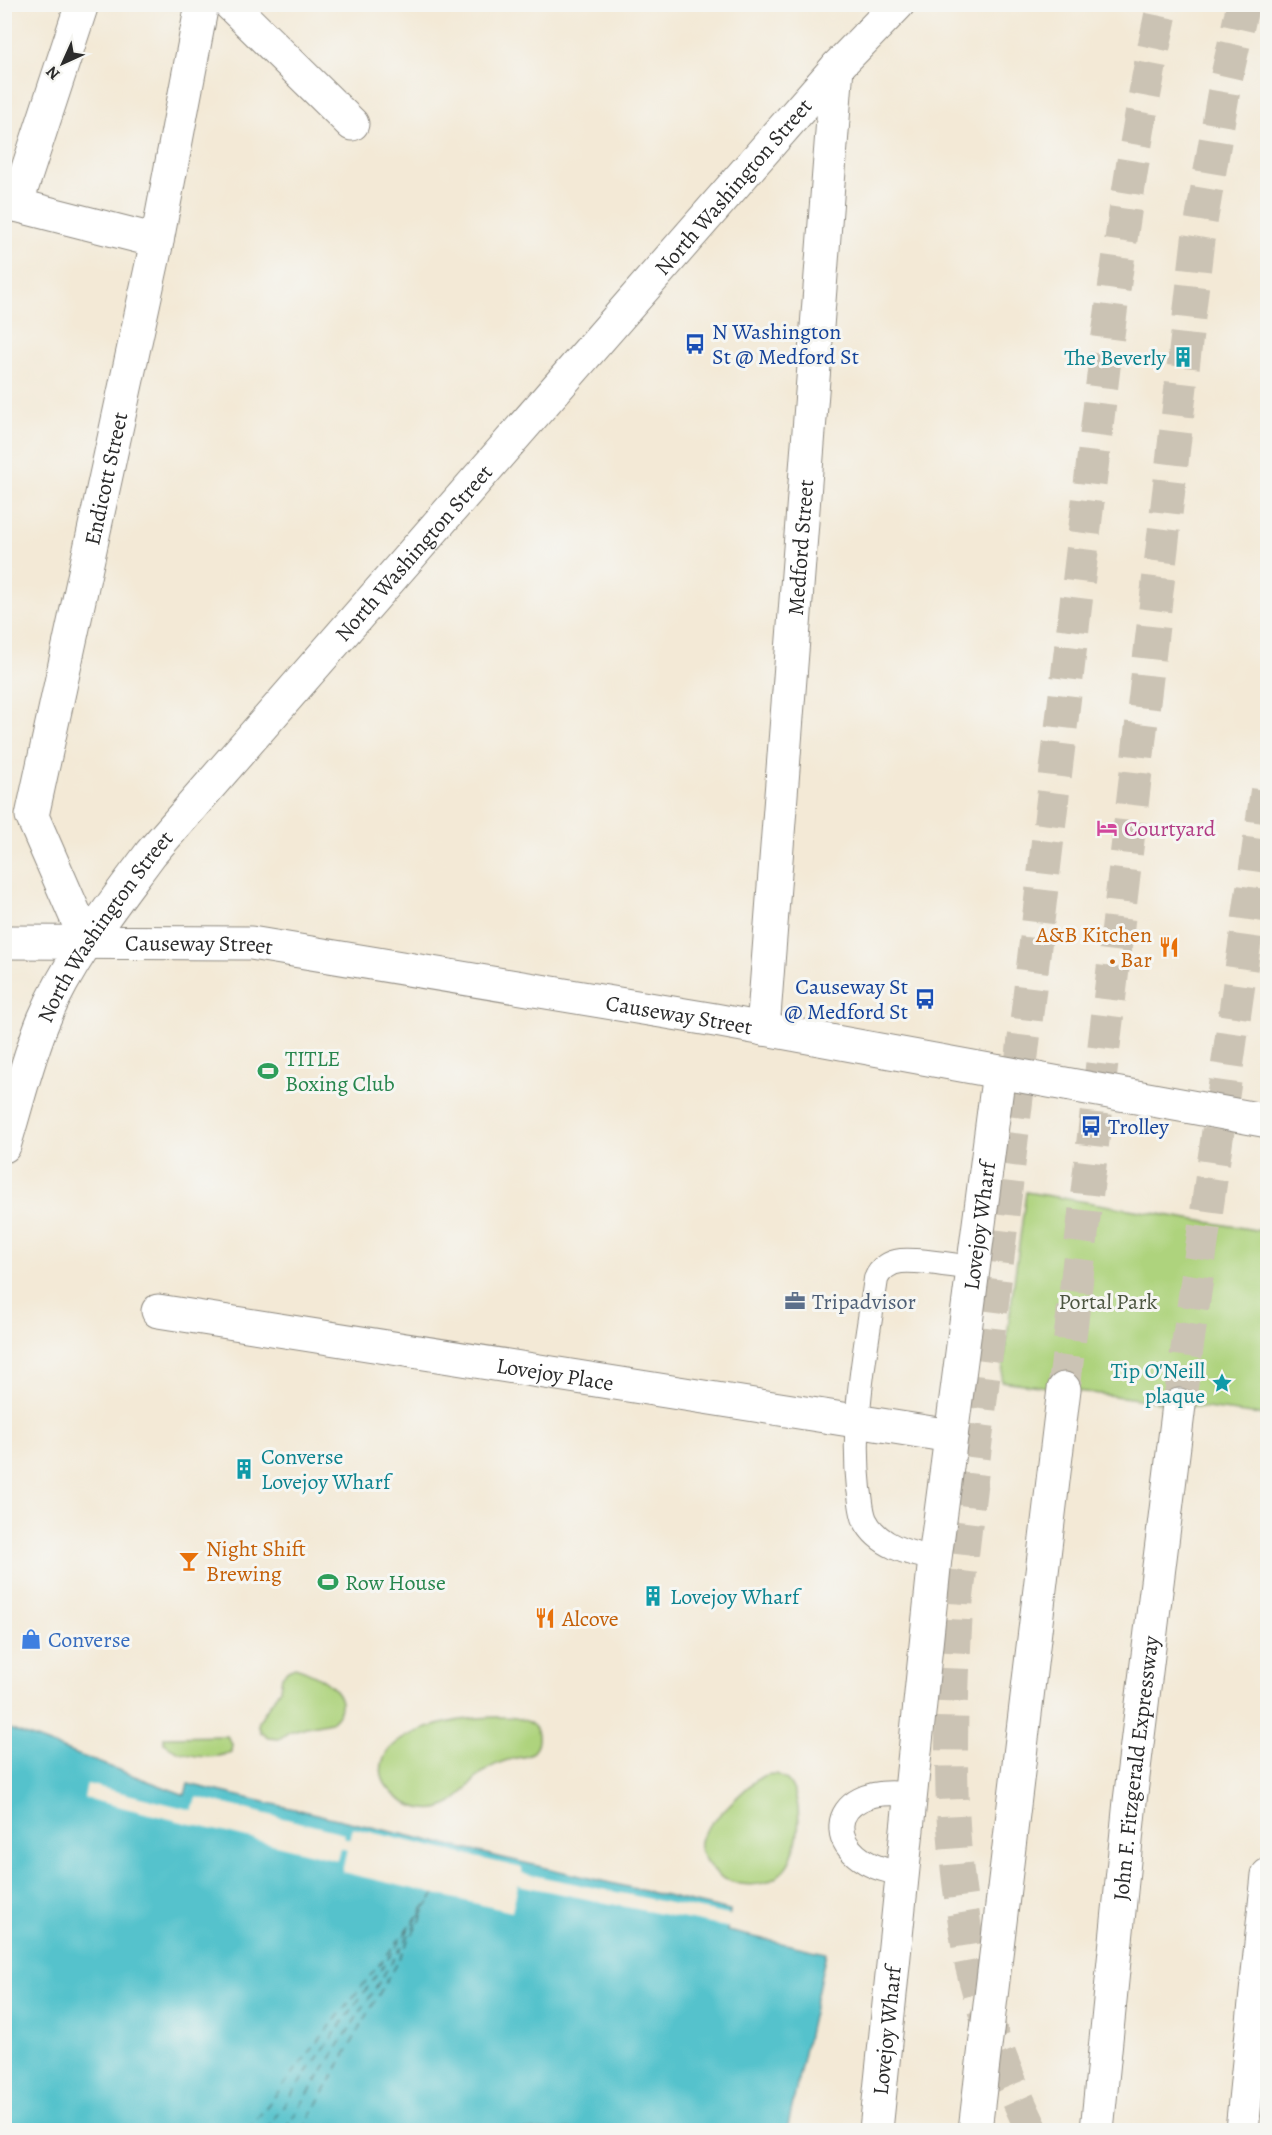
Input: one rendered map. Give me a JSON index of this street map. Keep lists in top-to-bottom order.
{
  "streets": {
    "main road": [
      "North Washington Street",
      "Endicott Street",
      "Medford Street",
      "Causeway Street",
      "Lovejoy Wharf",
      "Lovejoy Place",
      "John F. Fitzgerald Expressway"
    ]
  },
  "crossings": [
    ["North Washington Street", "Endicott Street"],
    ["North Washington Street", "Medford Street"],
    ["North Washington Street", "Causeway Street"],
    ["Endicott Street", "Causeway Street"],
    ["Medford Street", "Causeway Street"],
    ["Causeway Street", "Lovejoy Wharf"],
    ["Lovejoy Wharf", "Lovejoy Place"]
  ],
  "parks": ["Portal Park"],
  "places": {
    "bus stop": ["N Washington St @ Medford St", "Causeway St @ Medford St", "Trolley"],
    "building": ["The Beverly", "Converse Lovejoy Wharf", "Lovejoy Wharf"],
    "hotel": ["Courtyard"],
    "restaurant": ["A&B Kitchen • Bar", "Alcove"],
    "sports": ["TITLE Boxing Club", "Row House"],
    "office": ["Tripadvisor"],
    "place": ["Tip O'Neill plaque"],
    "bar": ["Night Shift Brewing"],
    "shop": ["Converse"]
  },
  "north": "bottom left"
}
